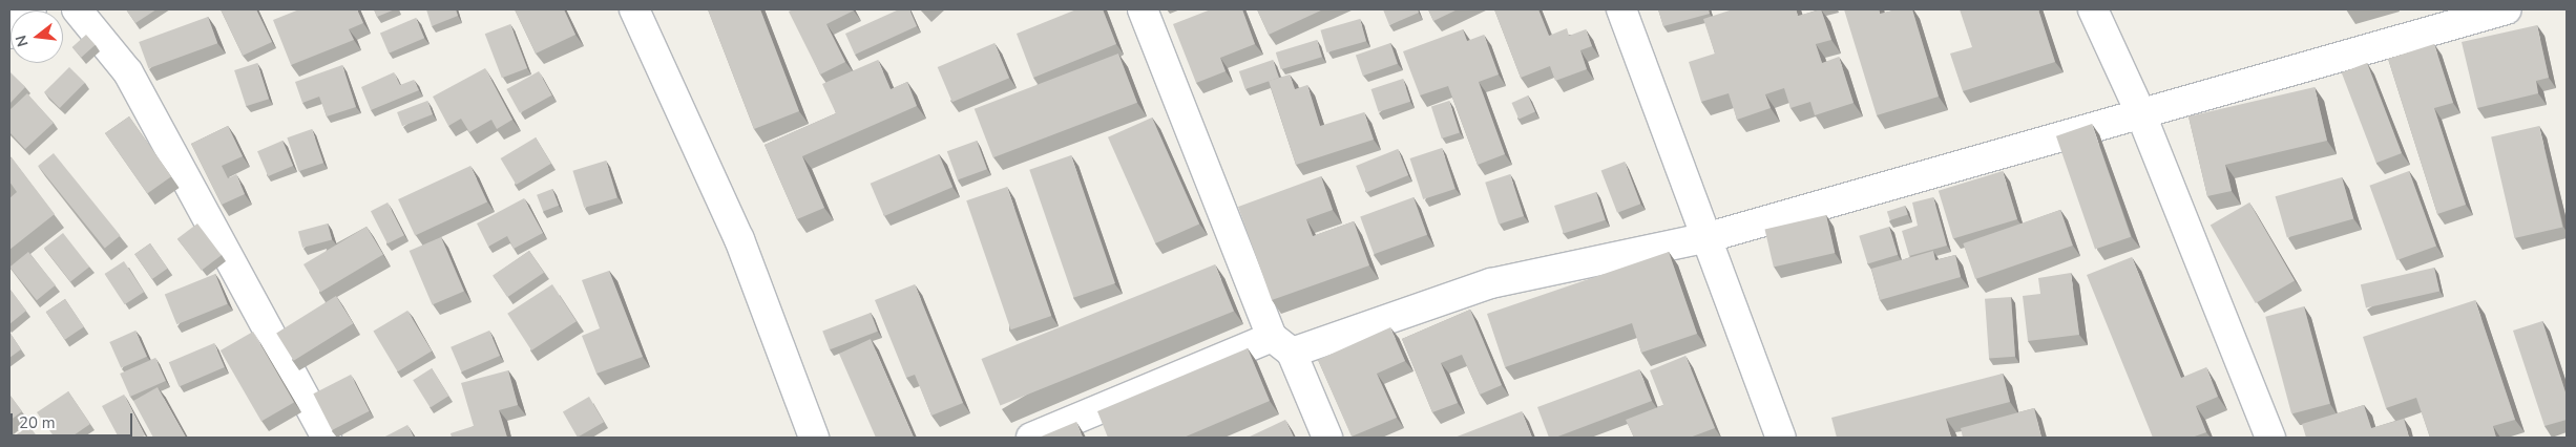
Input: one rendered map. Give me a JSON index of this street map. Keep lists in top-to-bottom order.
{
  "scale_bar": "20 m",
  "north": "left"
}
